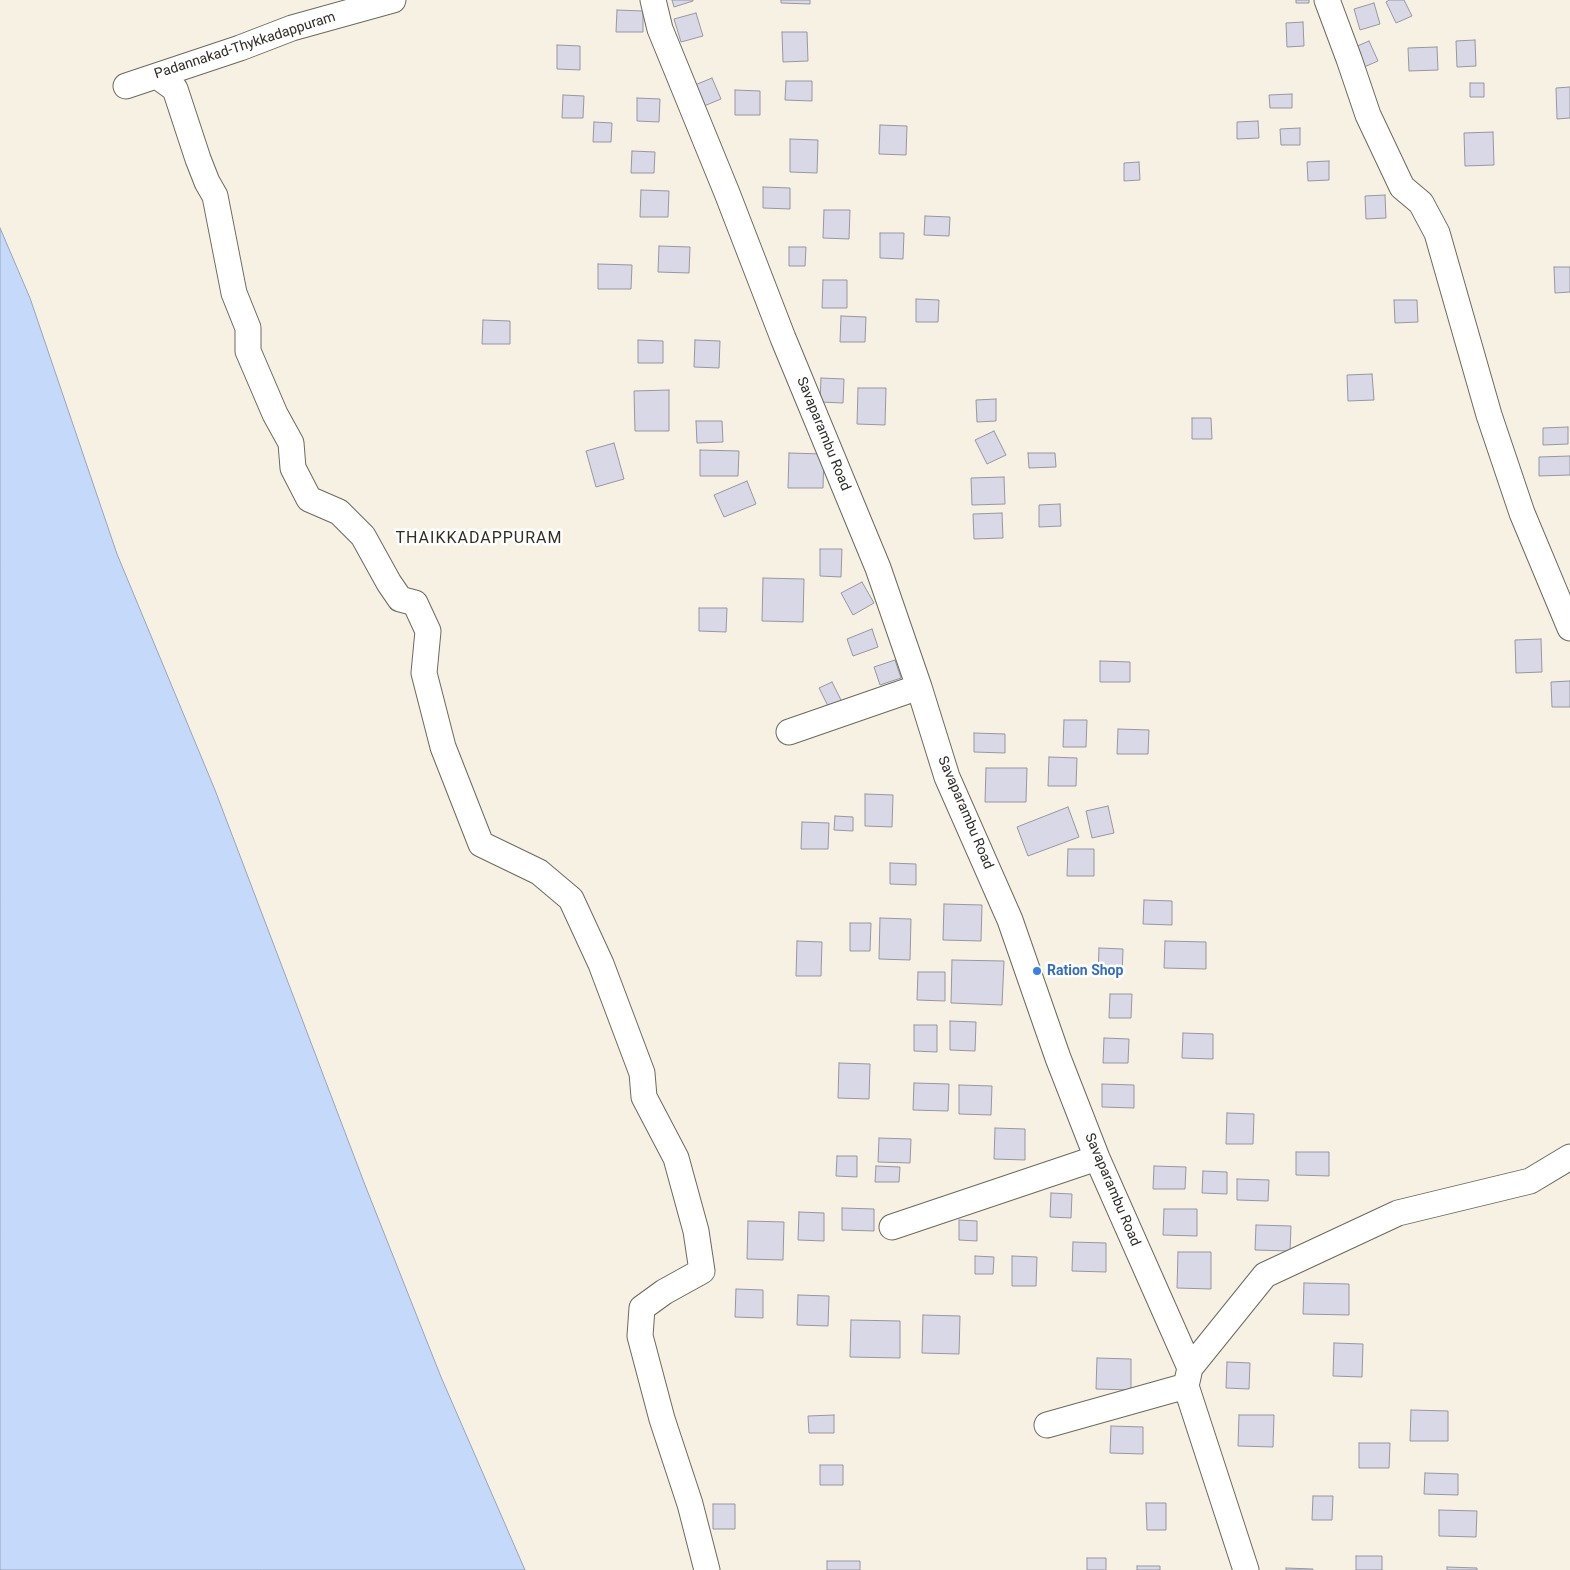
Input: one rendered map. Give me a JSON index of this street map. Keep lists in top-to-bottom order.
{
  "streets": {
    "street": ["Padannakad-Thykkadappuram", "Savaparambu Road"]
  },
  "districts": ["THAIKKADAPPURAM"],
  "places": ["Ration Shop"]
}
